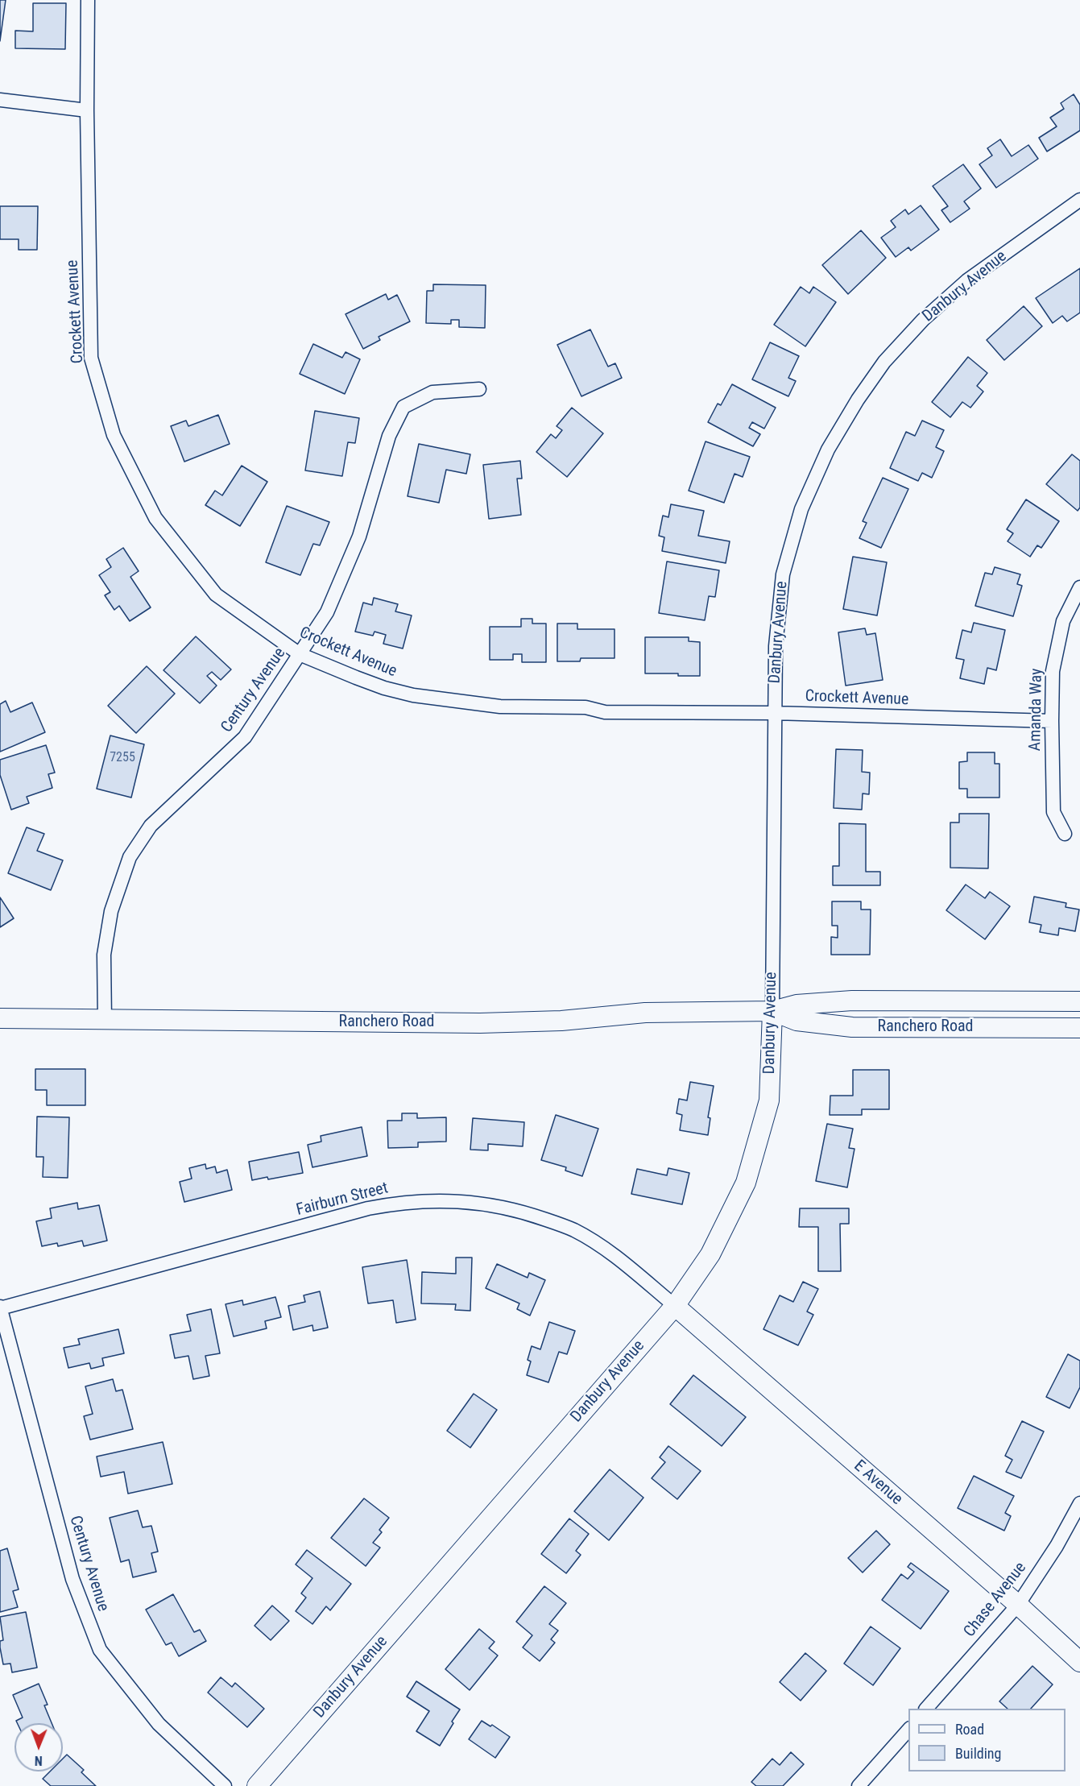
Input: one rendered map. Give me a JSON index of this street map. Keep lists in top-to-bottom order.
{
  "streets": {
    "street": [
      "Danbury Avenue",
      "Crockett Avenue",
      "Century Avenue",
      "Amanda Way",
      "Ranchero Road",
      "Fairburn Street",
      "E Avenue",
      "Chase Avenue"
    ]
  },
  "crossings": [
    ["Danbury Avenue", "Crockett Avenue"],
    ["Danbury Avenue", "Ranchero Road"],
    ["Danbury Avenue", "Fairburn Street"],
    ["Danbury Avenue", "E Avenue"],
    ["Crockett Avenue", "Century Avenue"],
    ["Crockett Avenue", "Amanda Way"],
    ["Century Avenue", "Ranchero Road"],
    ["Century Avenue", "Fairburn Street"],
    ["Fairburn Street", "E Avenue"],
    ["E Avenue", "Chase Avenue"]
  ],
  "house_numbers": ["7255"],
  "legend": ["Road", "Building"],
  "north": "bottom"
}
